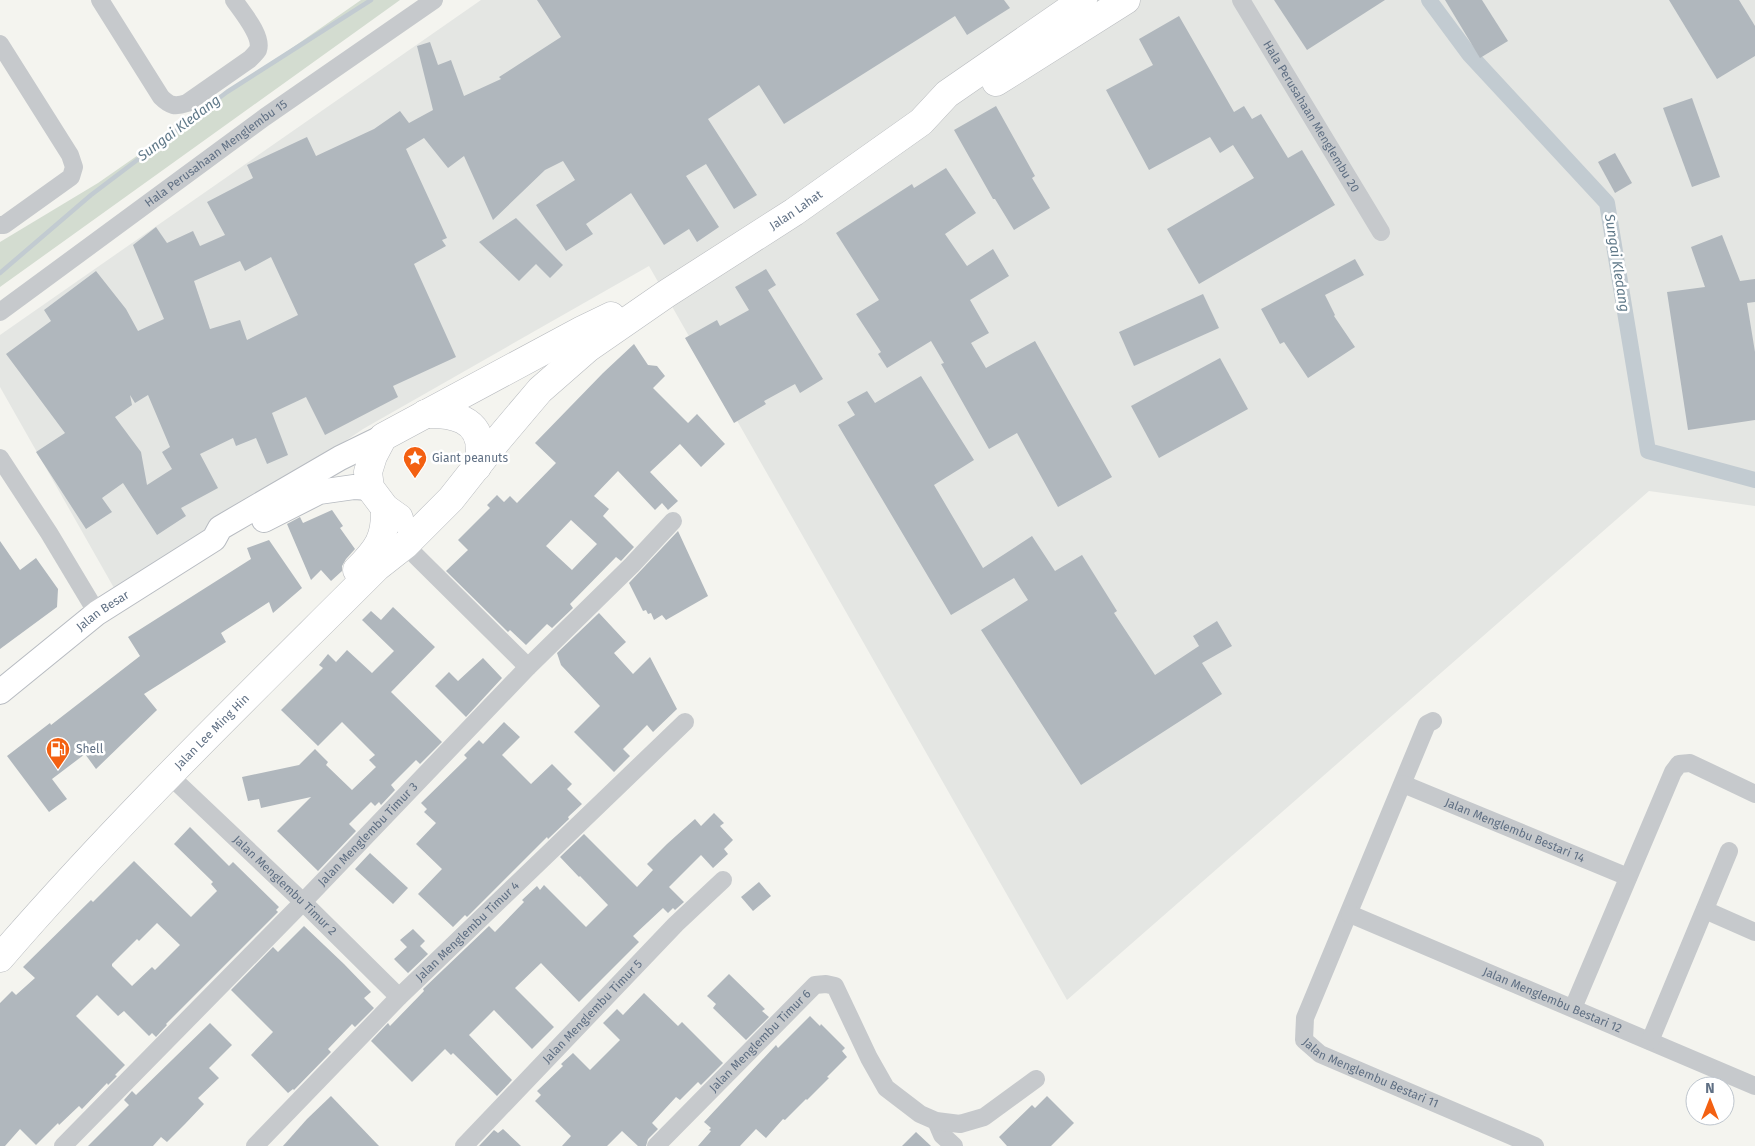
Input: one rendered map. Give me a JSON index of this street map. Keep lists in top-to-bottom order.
{
  "streets": {
    "main road": ["Jalan Lahat", "Jalan Besar", "Jalan Lee Ming Hin"],
    "street": [
      "Hala Perusahaan Menglembu 20",
      "Hala Perusahaan Menglembu 15",
      "Jalan Menglembu Bestari 14",
      "Jalan Menglembu Timur 3",
      "Jalan Menglembu Timur 2",
      "Jalan Menglembu Timur 4",
      "Jalan Menglembu Bestari 12",
      "Jalan Menglembu Timur 5",
      "Jalan Menglembu Timur 6",
      "Jalan Menglembu Bestari 11"
    ]
  },
  "crossings": [
    ["Jalan Lahat", "Jalan Besar"],
    ["Jalan Lahat", "Jalan Lee Ming Hin"],
    ["Jalan Besar", "Jalan Lee Ming Hin"],
    ["Jalan Lee Ming Hin", "Jalan Menglembu Timur 2"],
    ["Jalan Menglembu Timur 3", "Jalan Menglembu Timur 2"],
    ["Jalan Menglembu Timur 2", "Jalan Menglembu Timur 4"],
    ["Jalan Menglembu Bestari 12", "Jalan Menglembu Bestari 11"]
  ],
  "water": ["Sungai Kledang"],
  "places": {
    "place": ["Giant peanuts"],
    "fuel station": ["Shell"]
  },
  "north": "top"
}
